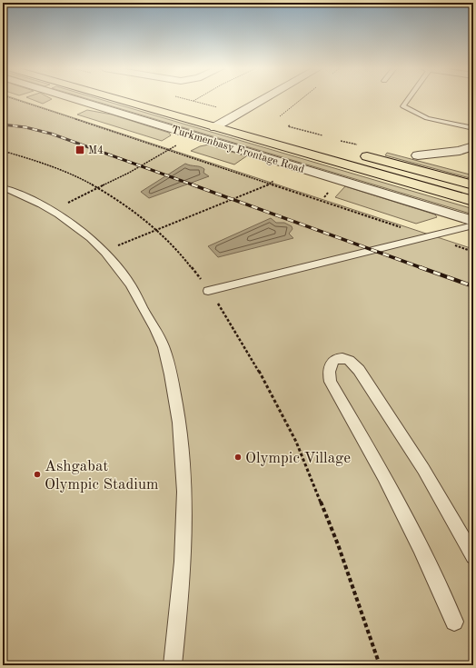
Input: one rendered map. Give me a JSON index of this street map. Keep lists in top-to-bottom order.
{
  "streets": {
    "street": ["Turkmenbasy Frontage Road"]
  },
  "places": {
    "transit": ["M4"],
    "other": ["Olympic Village", "Ashgabat Olympic Stadium"]
  }
}
